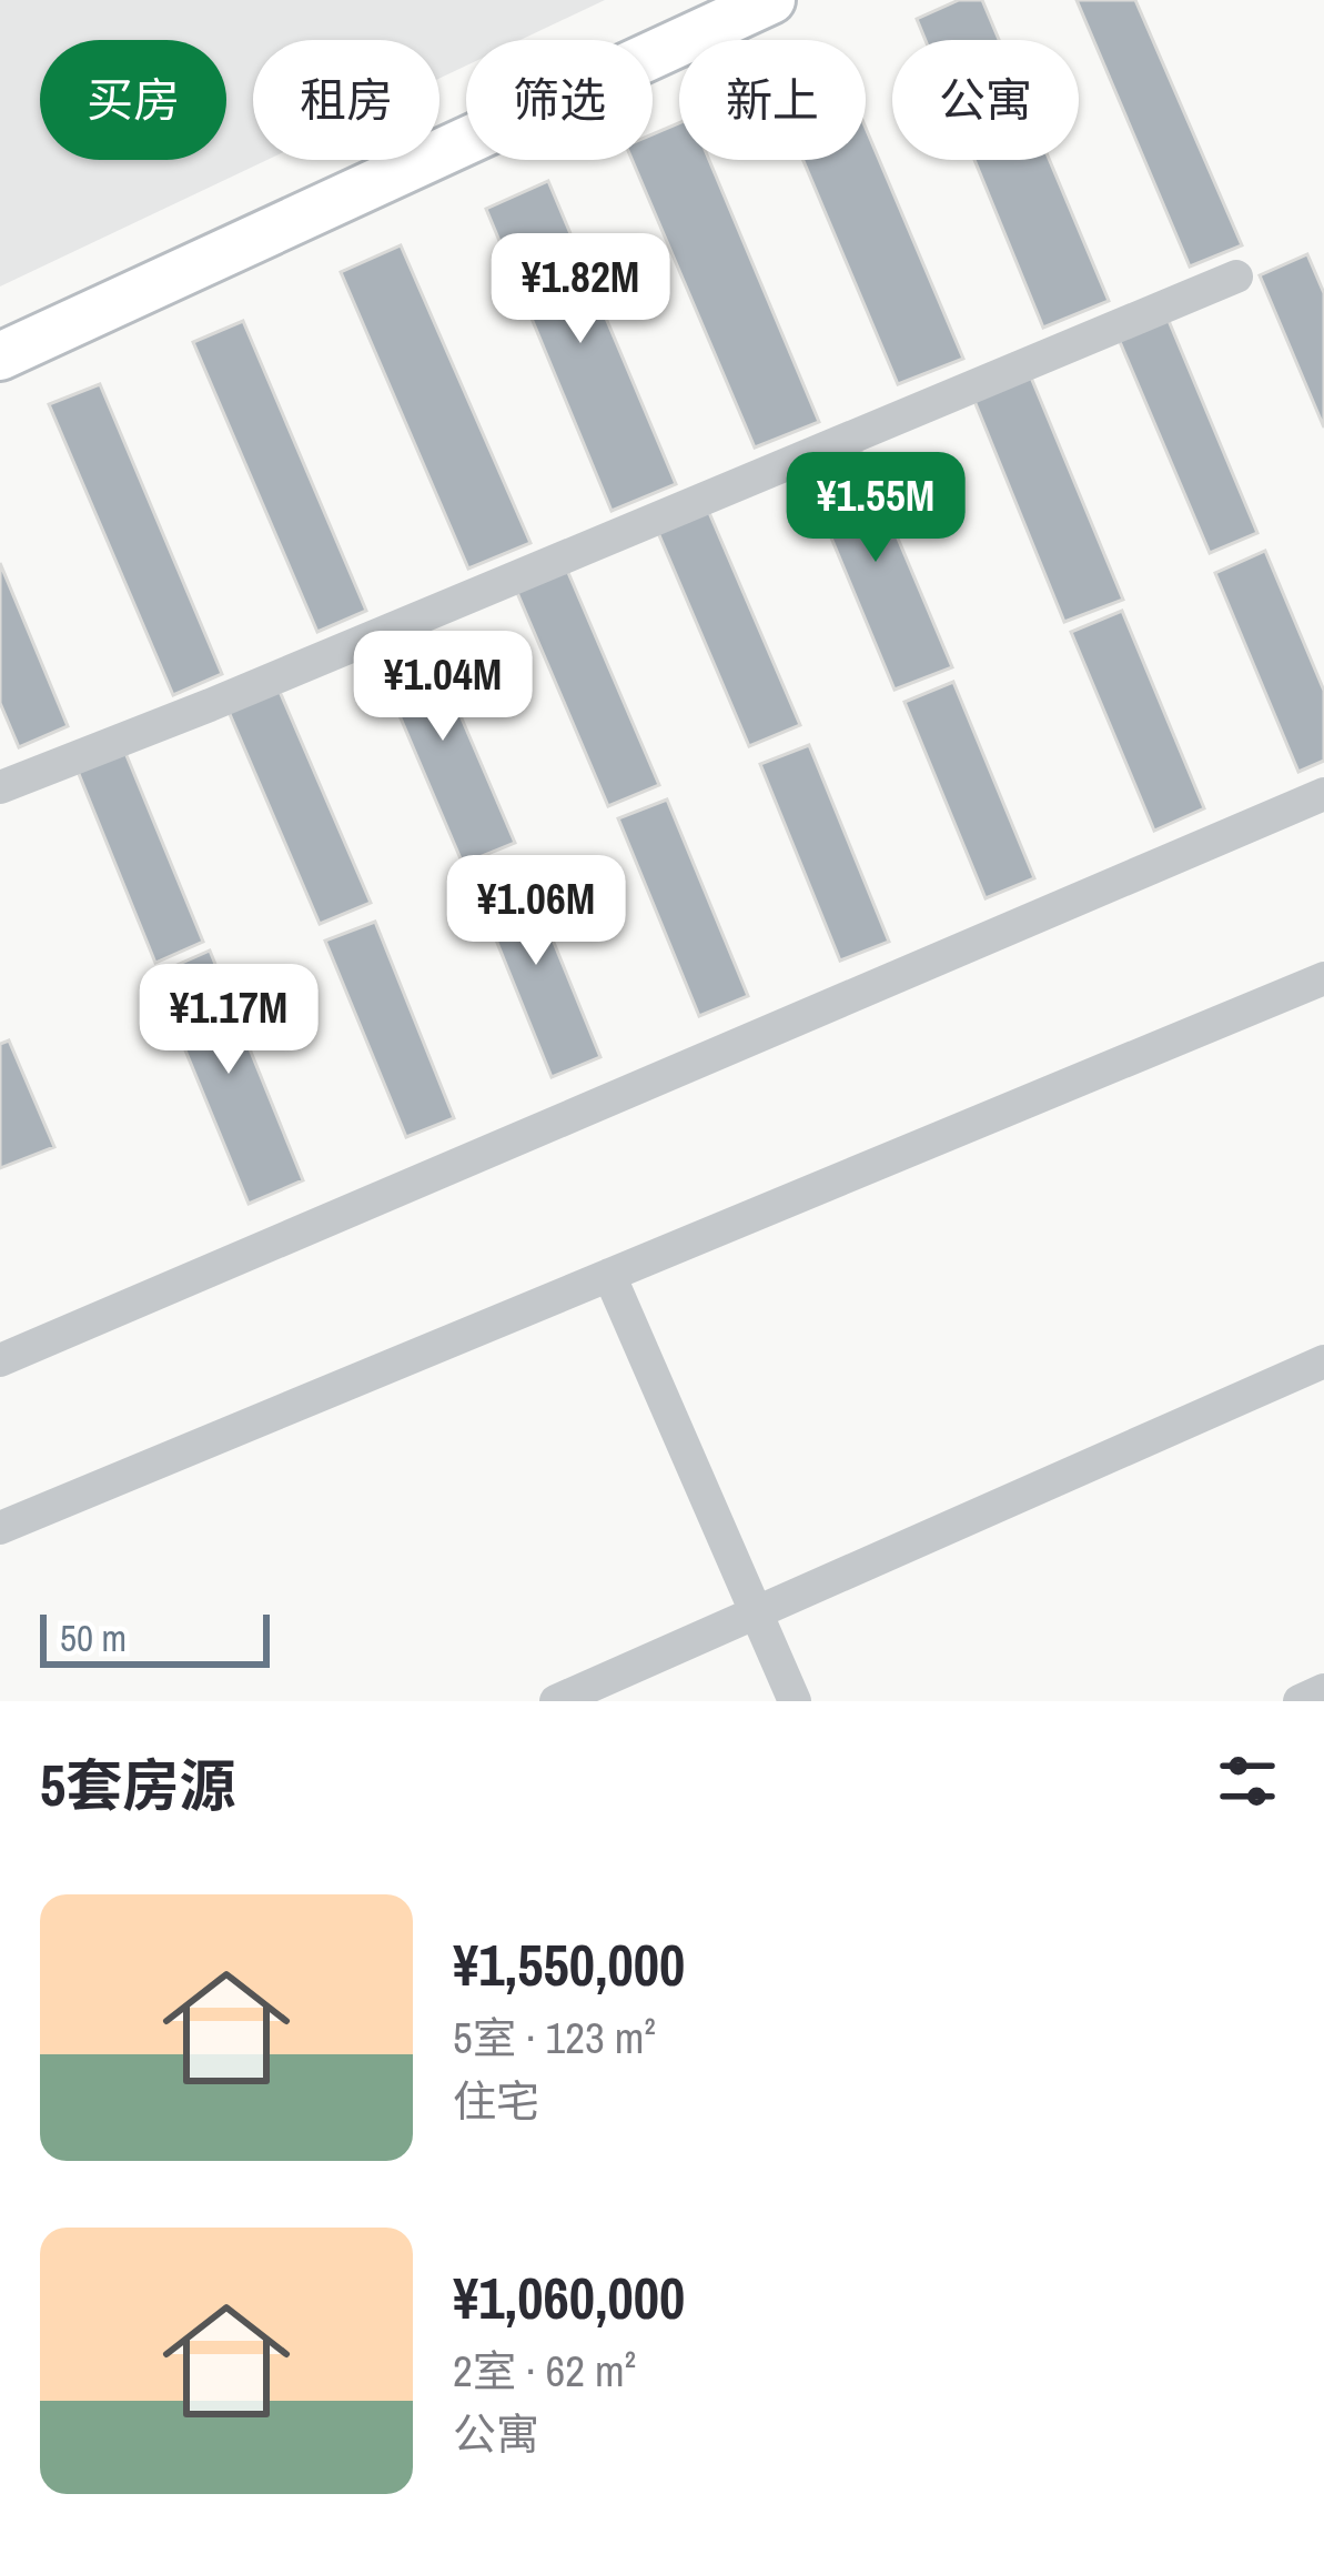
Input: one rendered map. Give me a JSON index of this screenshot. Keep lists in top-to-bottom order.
{
  "scale_bar": "50 m",
  "page": {
    "chip": [
      "买房",
      "租房",
      "筛选",
      "新上",
      "公寓"
    ],
    "price": [
      "¥1.82M",
      "¥1.55M",
      "¥1.04M",
      "¥1.06M",
      "¥1.17M"
    ],
    "scale": "50 m",
    "heading": "5套房源",
    "list": [
      {
        "name": "¥1,550,000",
        "note": "5室 · 123 m² · 住宅"
      },
      {
        "name": "¥1,060,000",
        "note": "2室 · 62 m² · 公寓"
      }
    ]
  }
}
